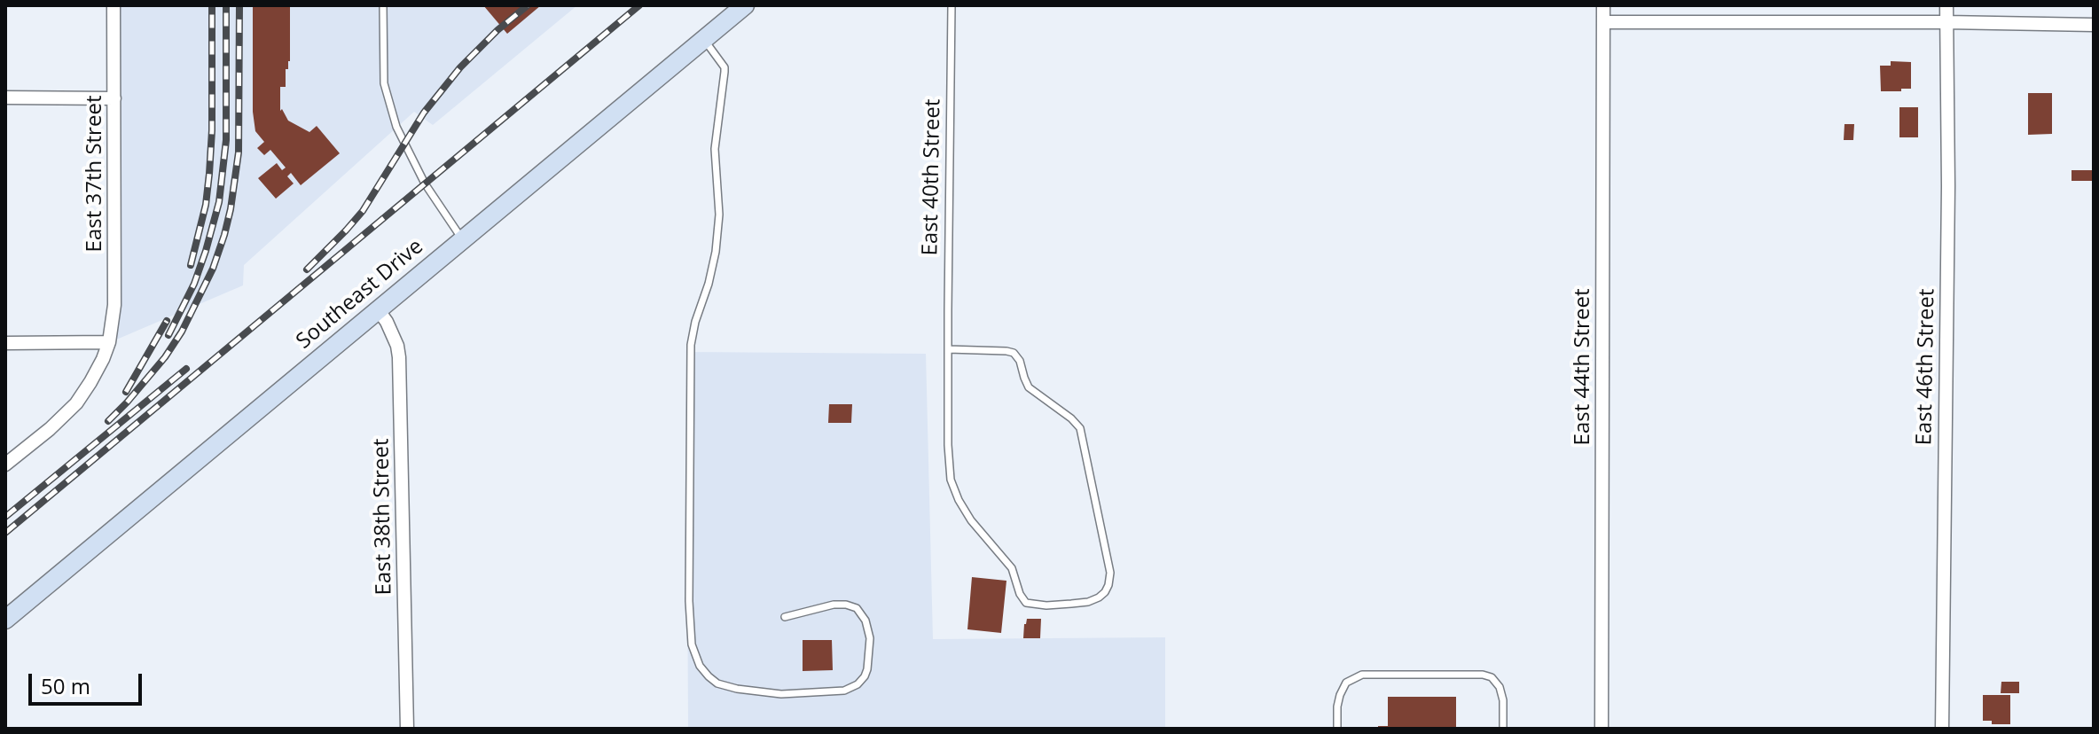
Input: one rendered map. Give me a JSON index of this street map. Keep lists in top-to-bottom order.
{
  "streets": {
    "main road": ["Southeast Drive"],
    "street": [
      "East 37th Street",
      "East 44th Street",
      "East 46th Street",
      "East 38th Street"
    ],
    "lane": ["East 40th Street"]
  },
  "crossings": [
    ["Southeast Drive", "East 38th Street"]
  ],
  "scale_bar": "50 m"
}
